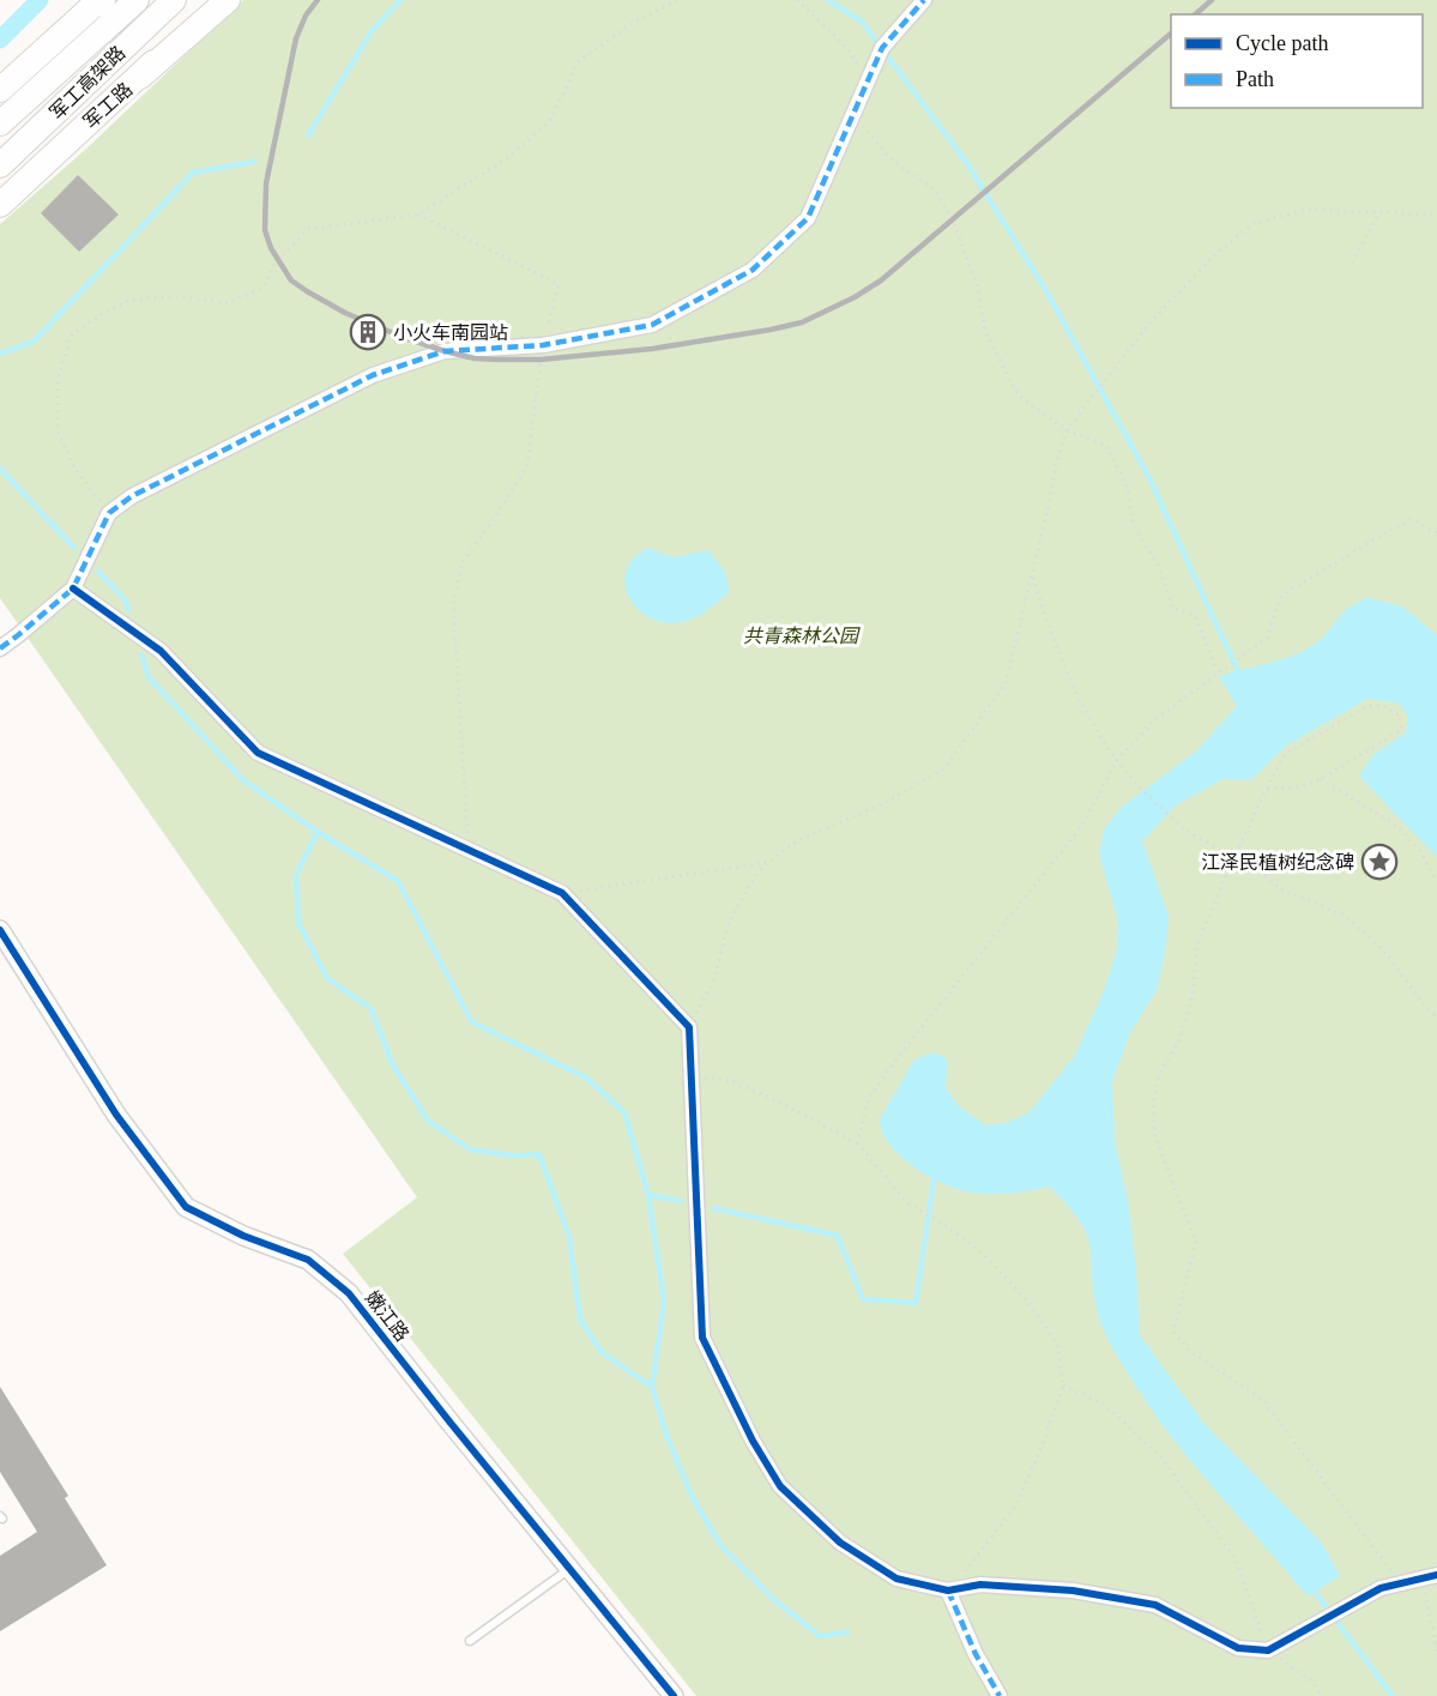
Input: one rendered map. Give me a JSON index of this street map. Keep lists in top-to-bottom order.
{
  "streets": {
    "main road": ["军工高架路", "军工路"],
    "street": ["嫩江路"]
  },
  "parks": ["共青森林公园"],
  "places": {
    "building": ["小火车南园站"],
    "place": ["江泽民植树纪念碑"]
  },
  "legend": ["Cycle path", "Path"]
}
